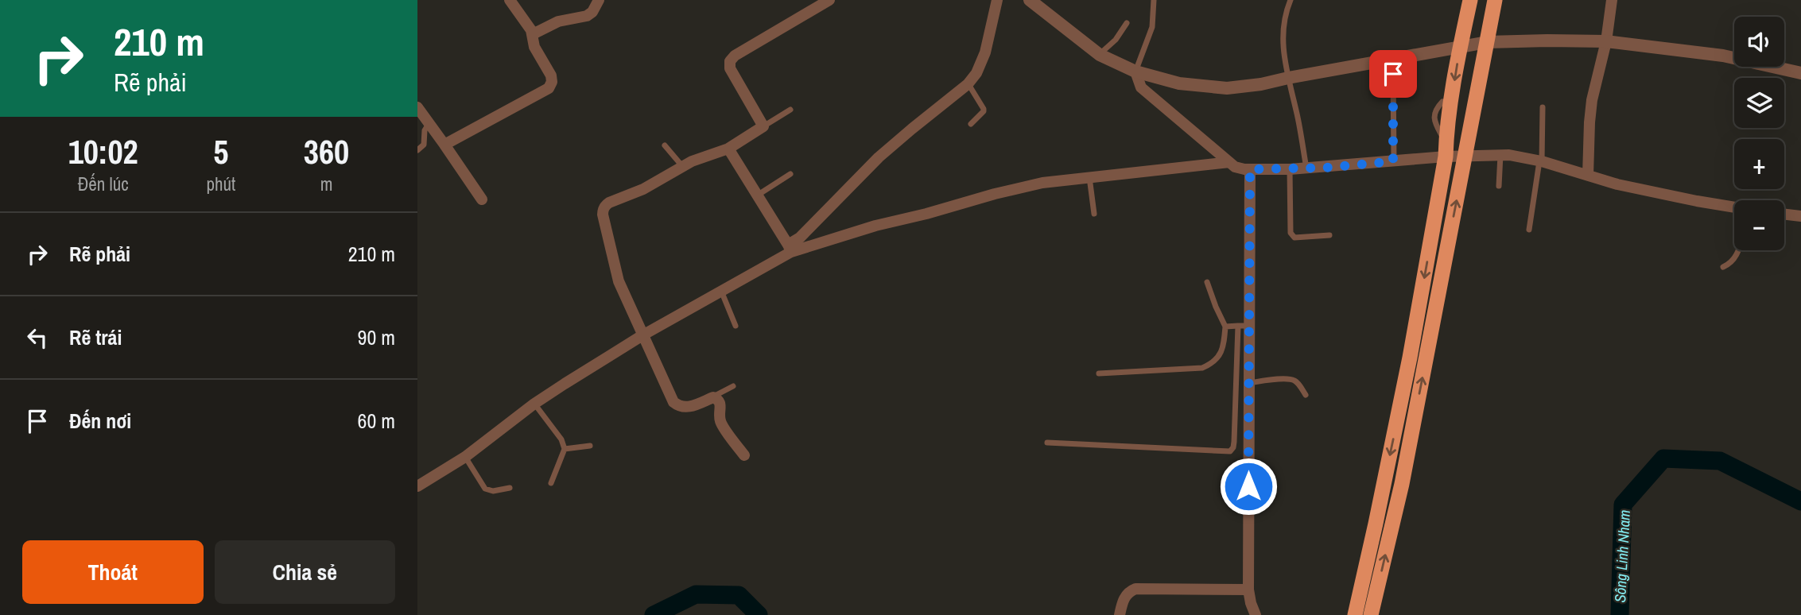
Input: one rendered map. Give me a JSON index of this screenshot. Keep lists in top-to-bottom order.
{
  "water": ["Sông Linh Nham"],
  "page": {
    "turn": ["210 m", "Rẽ phải"],
    "map_buttons": ["+", "−"],
    "eta": [
      "10:02",
      "Đến lúc",
      "5",
      "phút",
      "360",
      "m"
    ],
    "list": [
      {
        "name": "Rẽ phải",
        "value": "210 m"
      },
      {
        "name": "Rẽ trái",
        "value": "90 m"
      },
      {
        "name": "Đến nơi",
        "value": "60 m"
      }
    ],
    "buttons": ["Thoát", "Chia sẻ"]
  }
}
